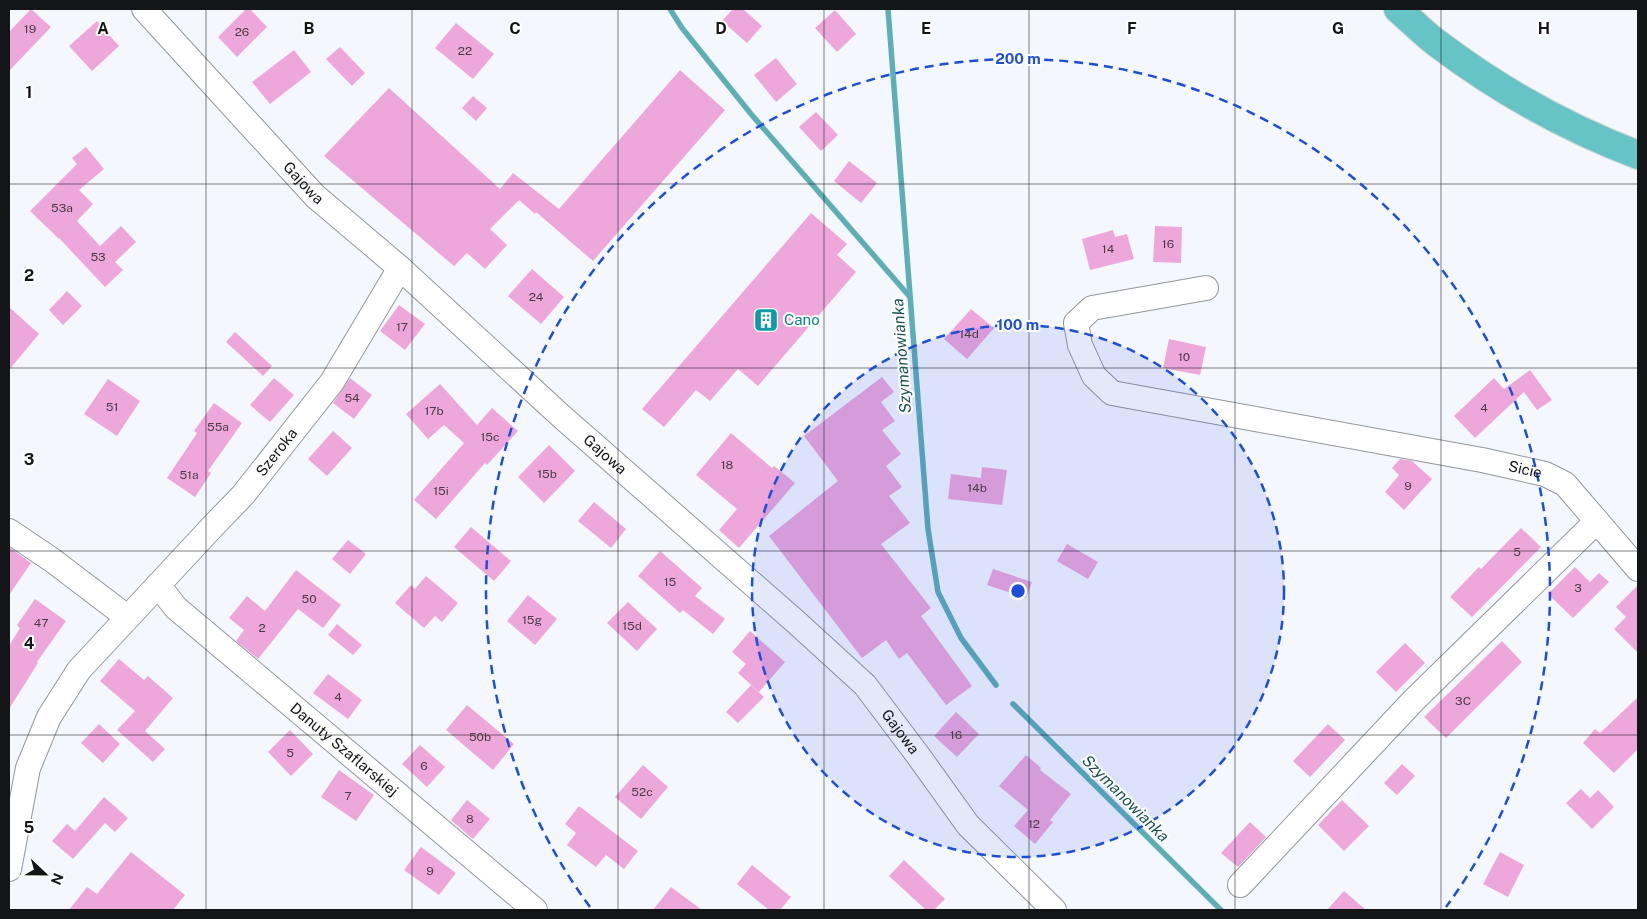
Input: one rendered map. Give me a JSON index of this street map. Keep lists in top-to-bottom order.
{
  "streets": {
    "street": [
      "Gajowa",
      "Szeroka",
      "Sicie",
      "Danuty Szaflarskiej"
    ]
  },
  "crossings": [
    ["Gajowa", "Szeroka"],
    ["Szeroka", "Danuty Szaflarskiej"]
  ],
  "water": ["Szymanowianka"],
  "places": {
    "building": ["Cano"]
  },
  "house_numbers": [
    "19",
    "26",
    "22",
    "53a",
    "16",
    "14",
    "53",
    "24",
    "17",
    "14d",
    "10",
    "54",
    "51",
    "4",
    "17b",
    "55a",
    "15c",
    "18",
    "15b",
    "51a",
    "9",
    "14b",
    "15i",
    "5",
    "15",
    "3",
    "50",
    "15g",
    "47",
    "15d",
    "2",
    "4",
    "3C",
    "16",
    "50b",
    "5",
    "6",
    "52c",
    "7",
    "8",
    "12",
    "9"
  ],
  "north": "right",
  "grid": {
    "columns": [
      "A",
      "B",
      "C",
      "D",
      "E",
      "F",
      "G",
      "H"
    ],
    "rows": [
      "1",
      "2",
      "3",
      "4",
      "5"
    ]
  },
  "rings": ["200 m", "100 m"]
}
